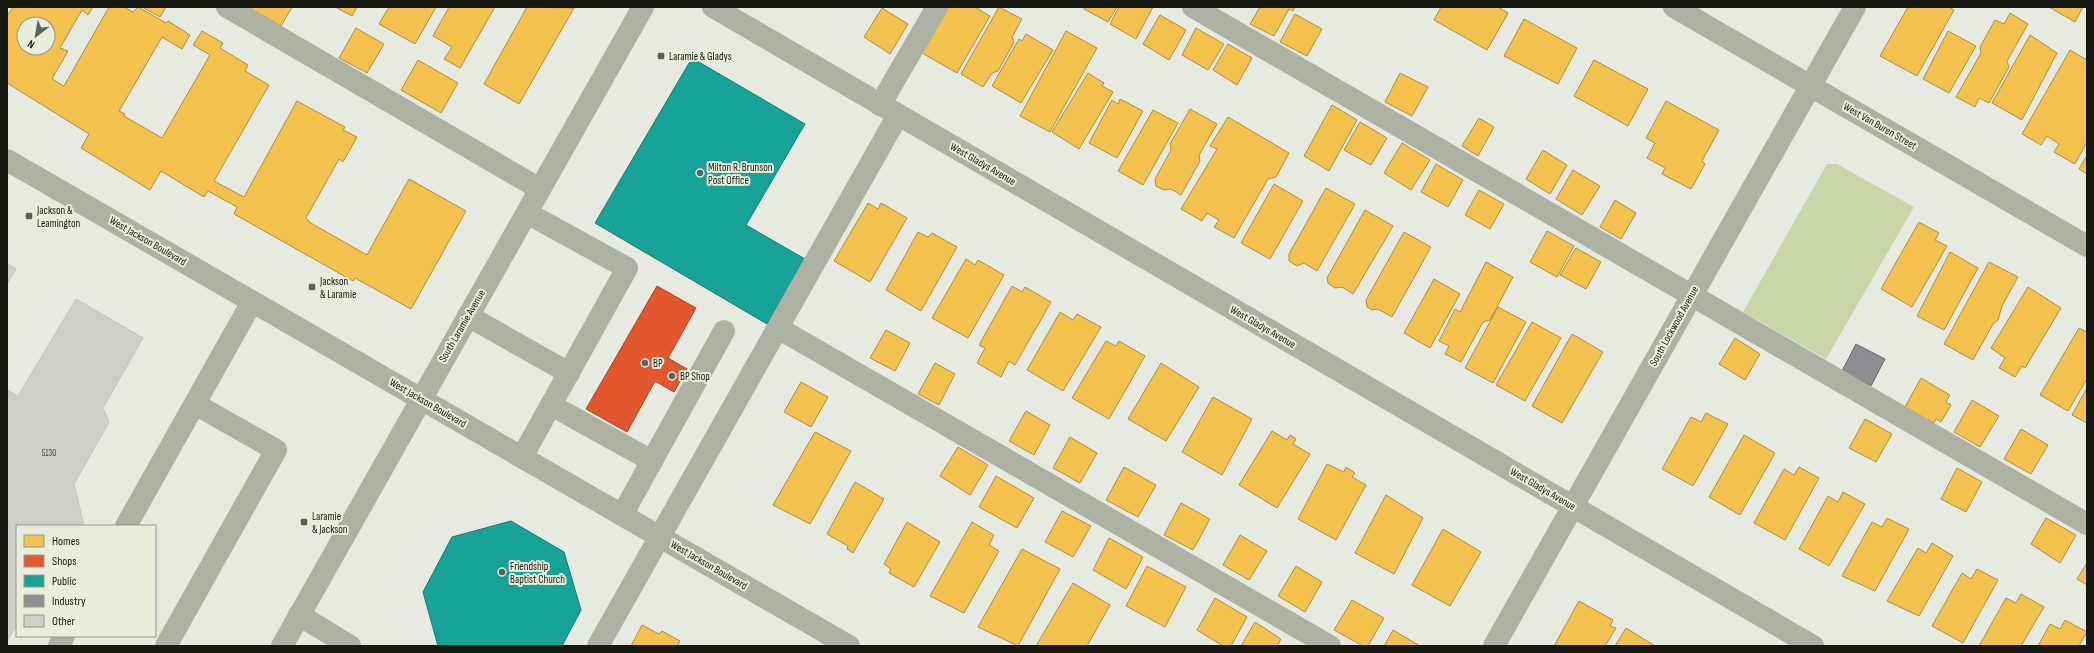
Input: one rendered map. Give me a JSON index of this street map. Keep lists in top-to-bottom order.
{
  "streets": {
    "street": [
      "West Van Buren Street",
      "West Gladys Avenue",
      "West Jackson Boulevard",
      "South Laramie Avenue",
      "South Lockwood Avenue"
    ]
  },
  "crossings": [
    ["West Van Buren Street", "South Lockwood Avenue"],
    ["West Gladys Avenue", "South Lockwood Avenue"],
    ["West Jackson Boulevard", "South Laramie Avenue"]
  ],
  "places": {
    "transit": [
      "Laramie & Gladys",
      "Jackson & Leamington",
      "Jackson & Laramie",
      "Laramie & Jackson"
    ],
    "other": [
      "Milton R. Brunson Post Office",
      "BP",
      "BP Shop",
      "Friendship Baptist Church"
    ]
  },
  "house_numbers": ["5130"],
  "legend": [
    "Homes",
    "Shops",
    "Public",
    "Industry",
    "Other"
  ],
  "north": "bottom left"
}
